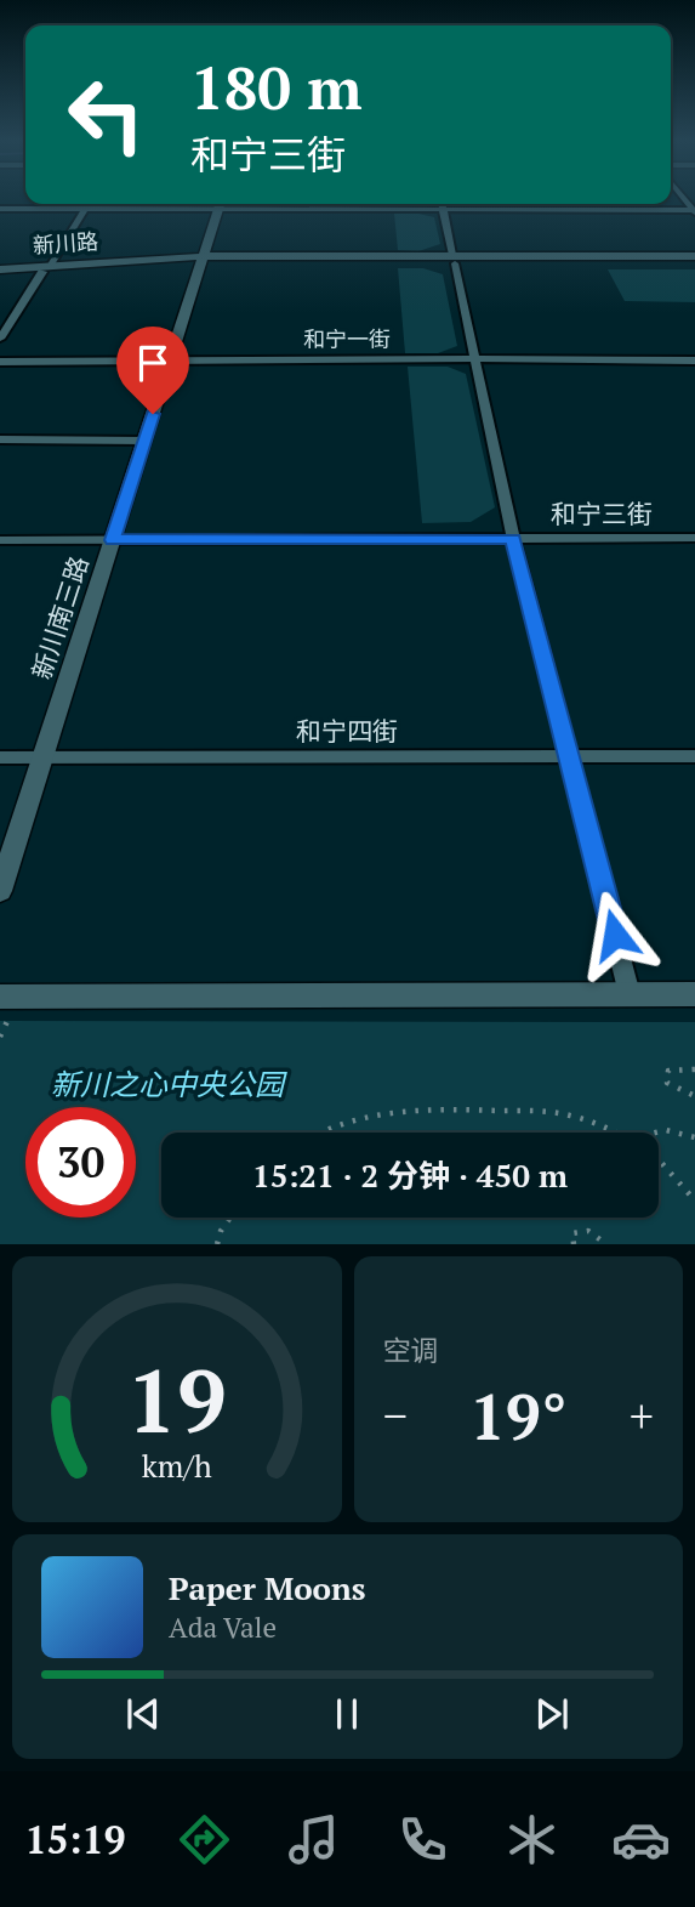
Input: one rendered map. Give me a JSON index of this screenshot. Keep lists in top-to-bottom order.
{
  "streets": {
    "street": [
      "新川路",
      "和宁一街",
      "和宁三街",
      "新川南三路",
      "和宁四街"
    ]
  },
  "crossings": [
    ["新川路", "新川南三路"],
    ["和宁一街", "新川南三路"],
    ["和宁三街", "新川南三路"],
    ["新川南三路", "和宁四街"]
  ],
  "parks": ["新川之心中央公园"],
  "page": {
    "turn": ["180 m", "和宁三街"],
    "limit": "30",
    "trip": "15:21 · 2 分钟 · 450 m",
    "tile": "空调",
    "heat": ["−", "19°", "+"],
    "song": ["Paper Moons", "Ada Vale"],
    "tabs": "15:19",
    "gauge": ["19", "km/h"]
  }
}
